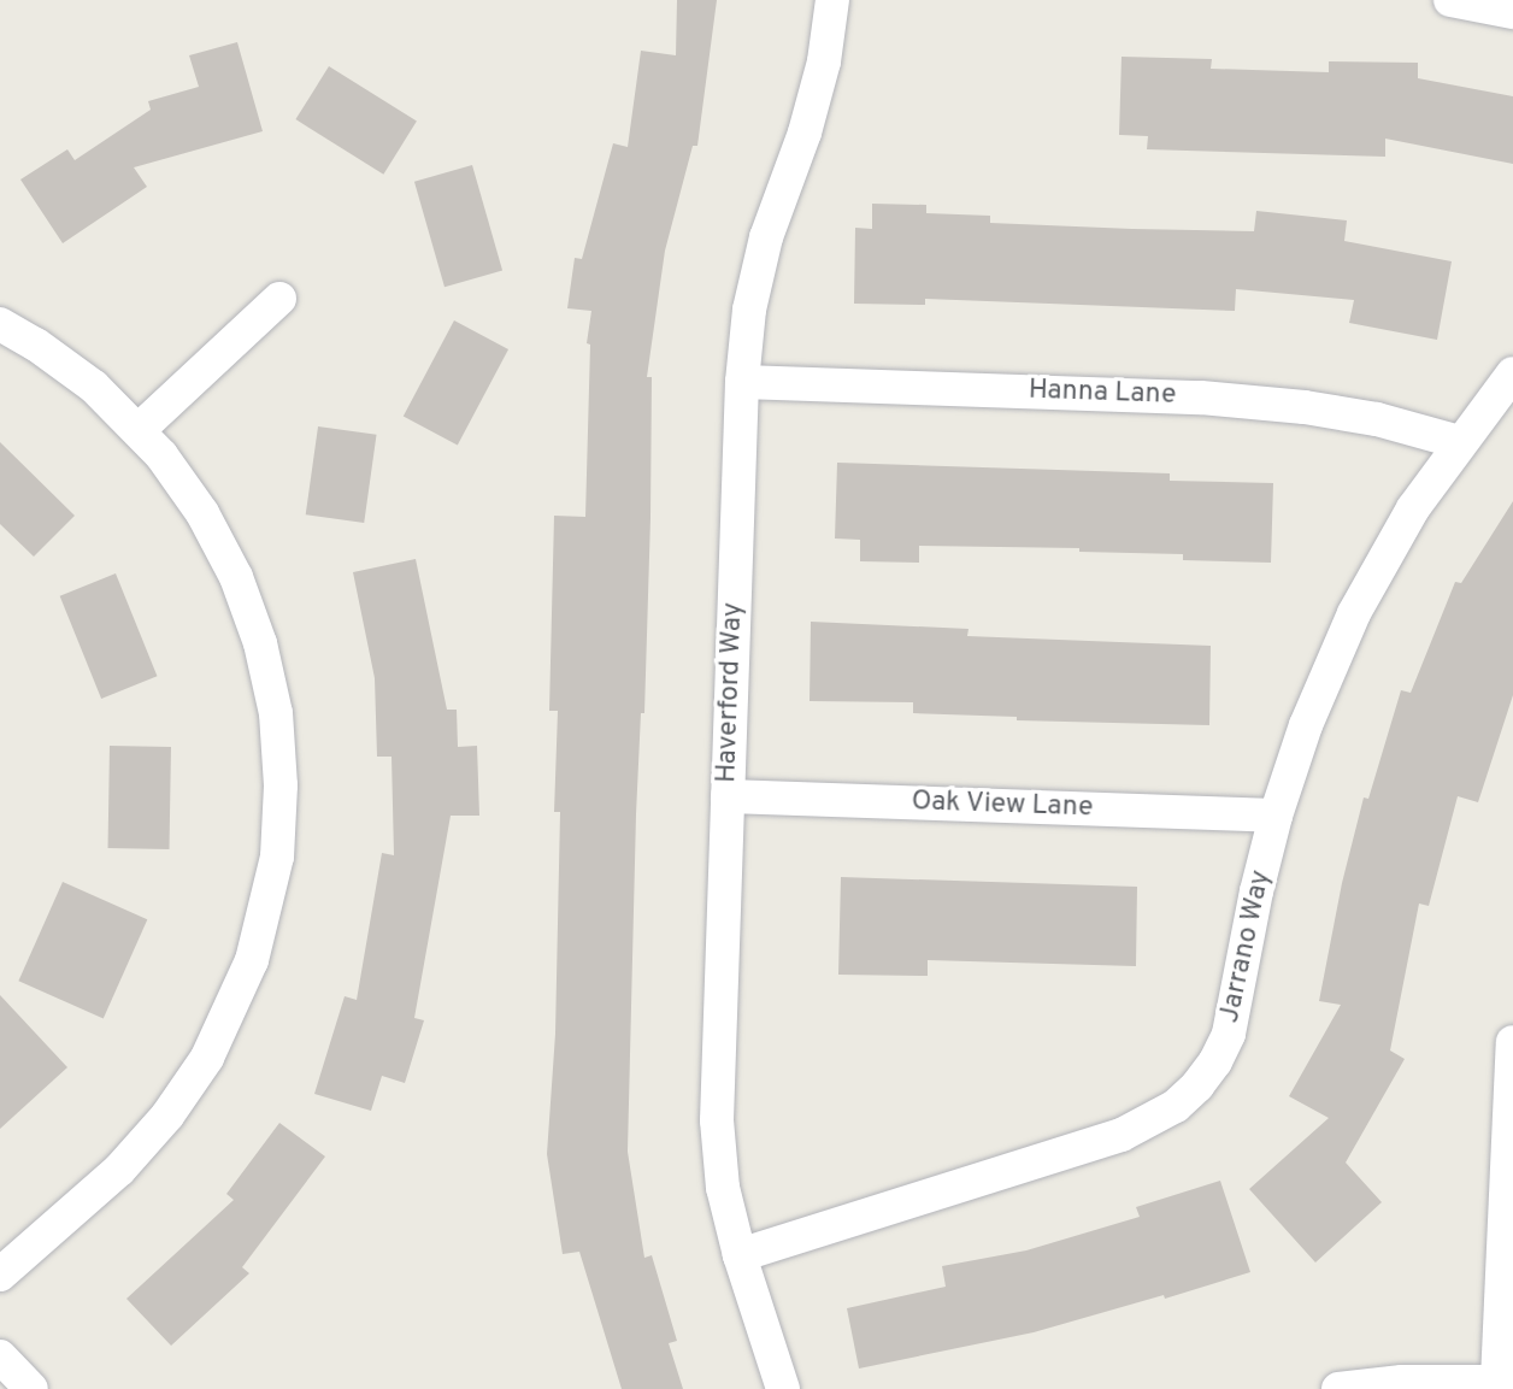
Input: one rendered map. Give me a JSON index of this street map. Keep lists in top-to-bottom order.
{
  "streets": {
    "street": [
      "Hanna Lane",
      "Haverford Way",
      "Oak View Lane",
      "Jarrano Way"
    ]
  },
  "crossings": [
    ["Hanna Lane", "Haverford Way"],
    ["Hanna Lane", "Jarrano Way"],
    ["Haverford Way", "Oak View Lane"],
    ["Haverford Way", "Jarrano Way"],
    ["Oak View Lane", "Jarrano Way"]
  ]
}
